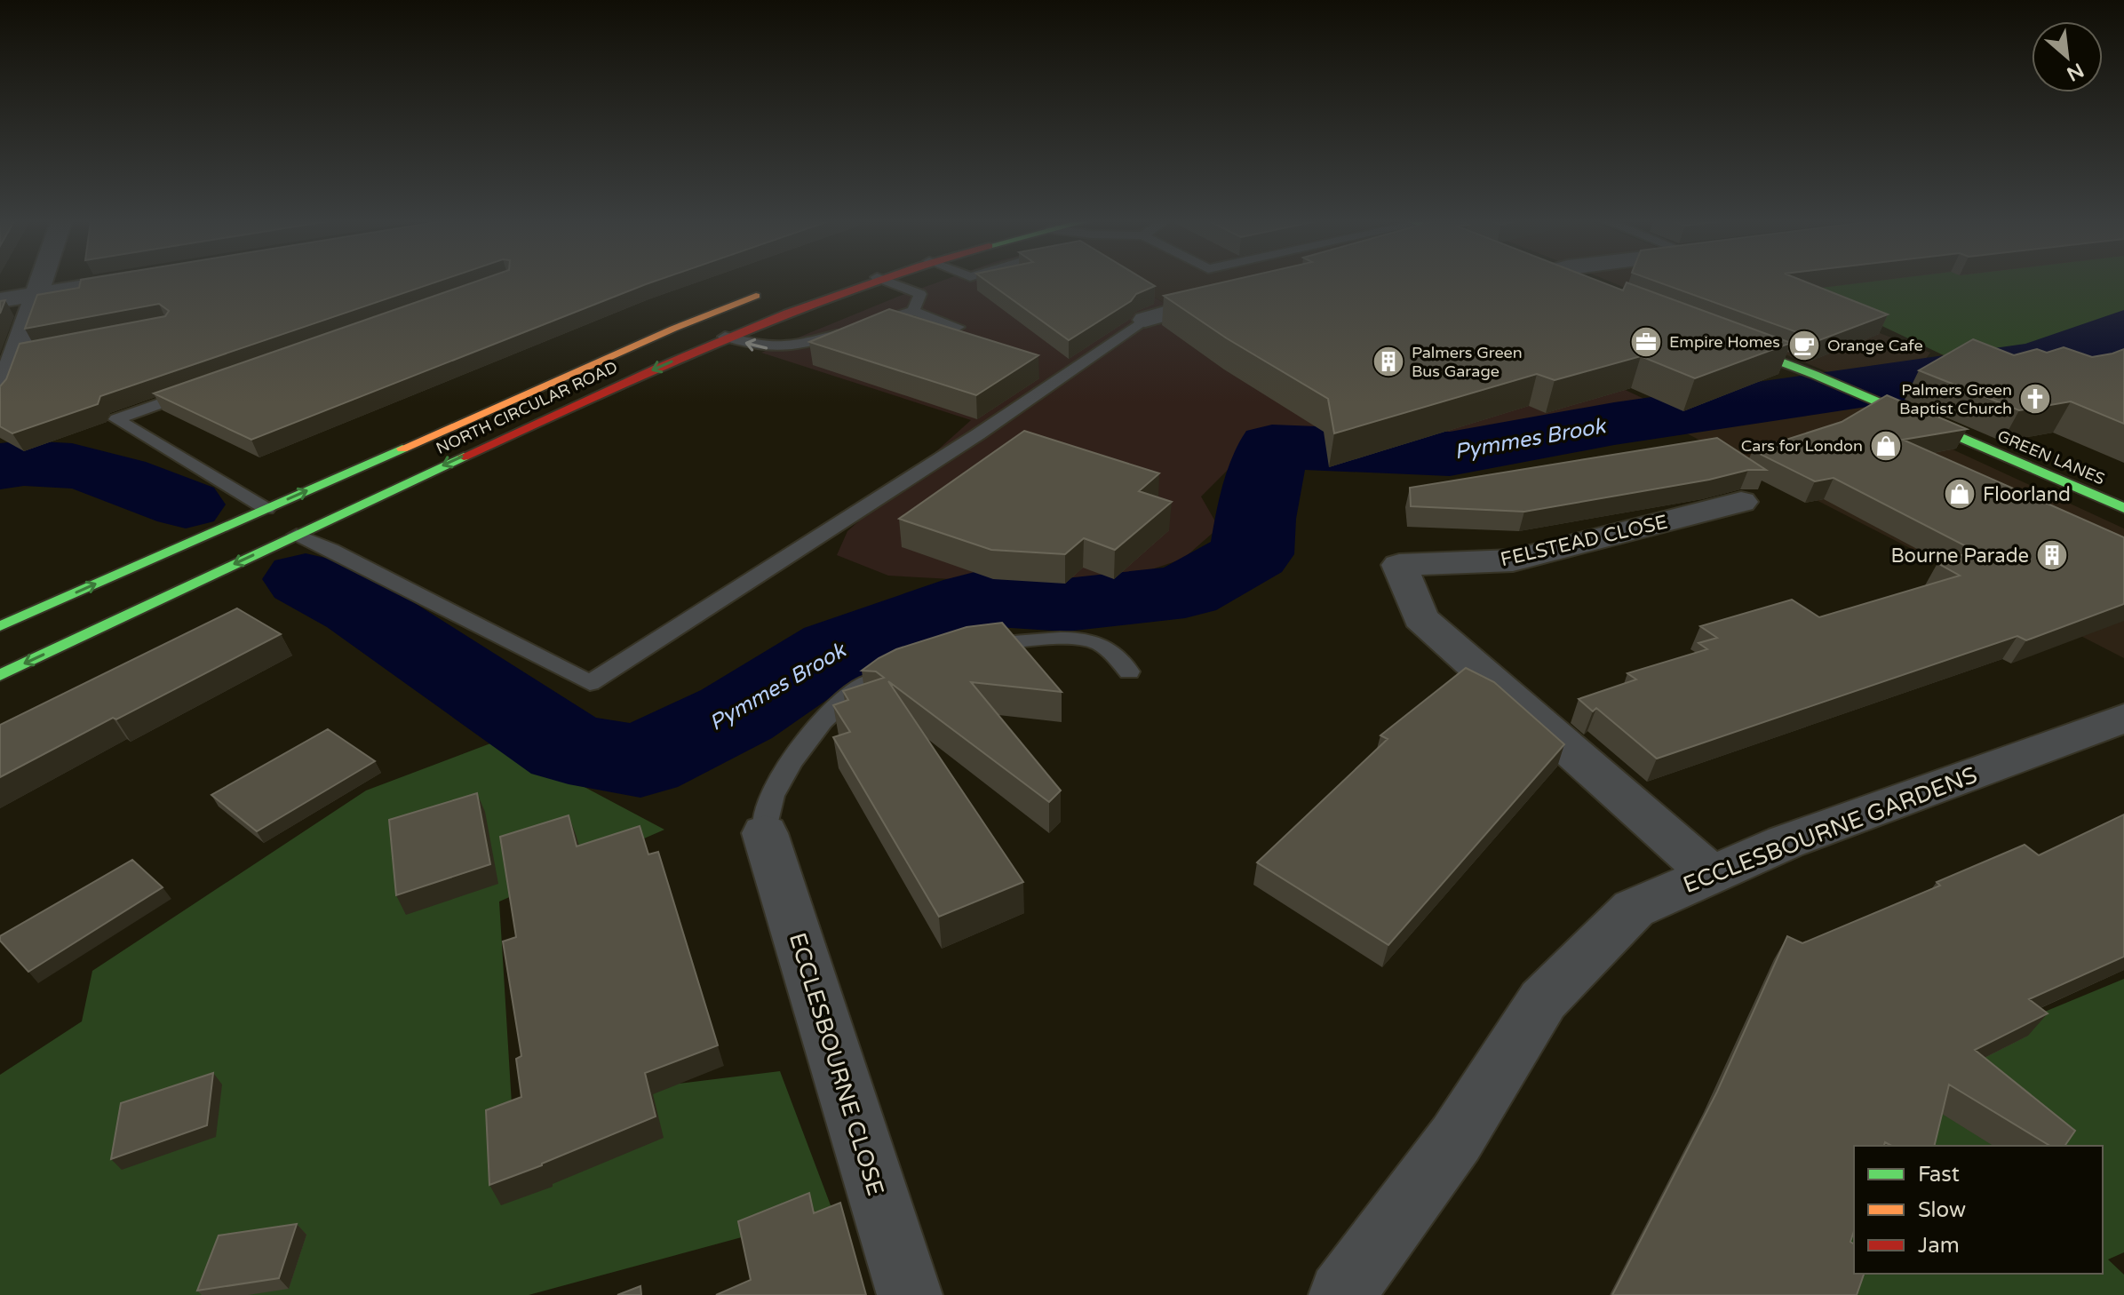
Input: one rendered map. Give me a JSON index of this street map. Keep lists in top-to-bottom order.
{
  "streets": {
    "main road": ["NORTH CIRCULAR ROAD", "GREEN LANES"],
    "street": ["FELSTEAD CLOSE", "ECCLESBOURNE GARDENS", "ECCLESBOURNE CLOSE"]
  },
  "crossings": [
    ["FELSTEAD CLOSE", "ECCLESBOURNE GARDENS"]
  ],
  "water": ["Pymmes Brook"],
  "places": {
    "office": ["Empire Homes"],
    "cafe": ["Orange Cafe"],
    "building": ["Palmers Green Bus Garage", "Bourne Parade"],
    "church": ["Palmers Green Baptist Church"],
    "shop": ["Cars for London", "Floorland"]
  },
  "legend": ["Fast", "Slow", "Jam"],
  "north": "bottom right"
}
